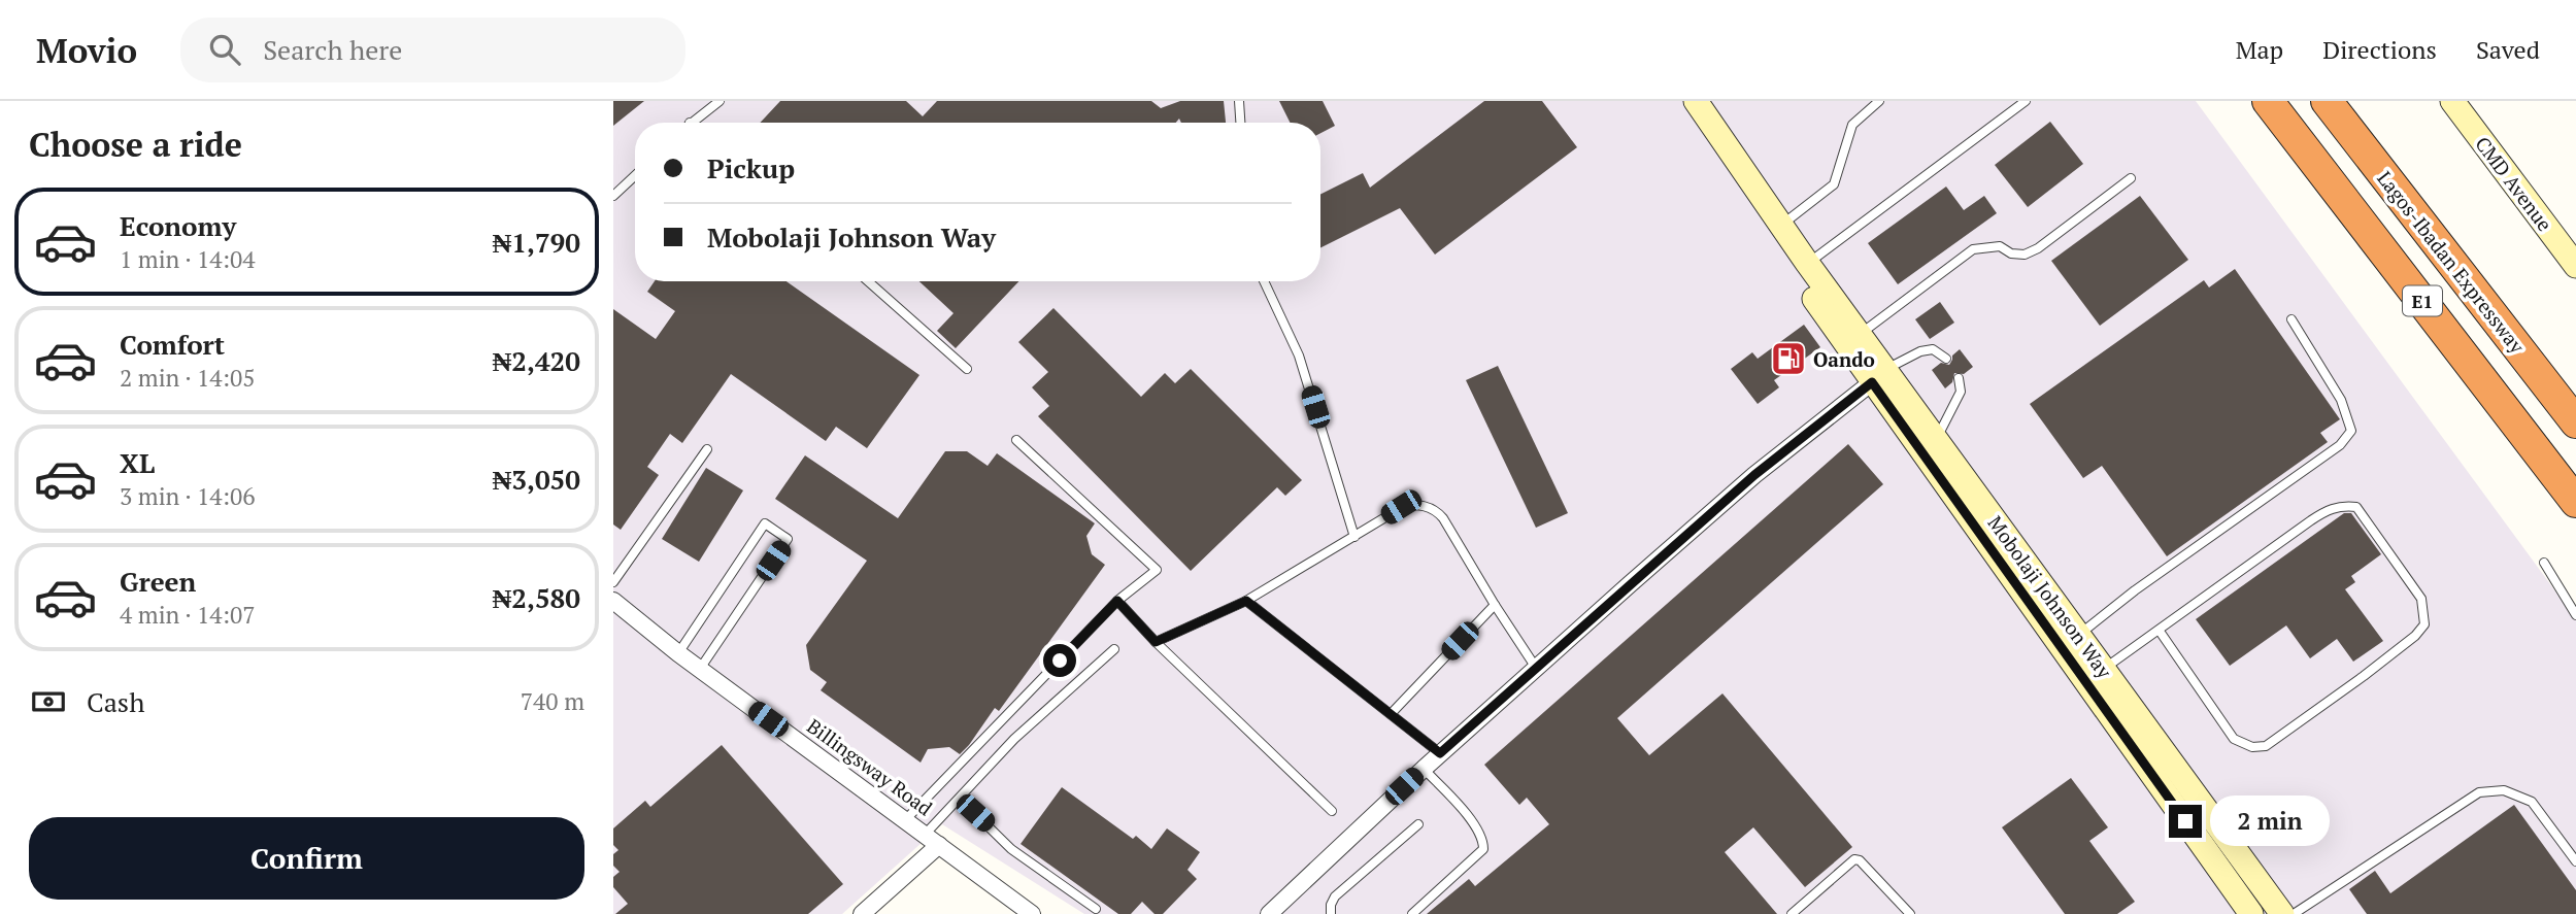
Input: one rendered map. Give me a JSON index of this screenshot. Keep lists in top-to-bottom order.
{
  "streets": {
    "highway": ["Lagos-Ibadan Expressway", "E1"],
    "street": ["CMD Avenue", "Mobolaji Johnson Way", "Billingsway Road"]
  },
  "places": {
    "fuel station": ["Oando"]
  },
  "page": {
    "header": "Movio",
    "search": "Search here",
    "nav": ["Map", "Directions", "Saved"],
    "heading": "Choose a ride",
    "banner": ["Pickup", "Mobolaji Johnson Way"],
    "list": [
      {
        "name": "Economy",
        "note": "1 min · 14:04",
        "value": "₦1,790"
      },
      {
        "name": "Comfort",
        "note": "2 min · 14:05",
        "value": "₦2,420"
      },
      {
        "name": "XL",
        "note": "3 min · 14:06",
        "value": "₦3,050"
      },
      {
        "name": "Green",
        "note": "4 min · 14:07",
        "value": "₦2,580"
      }
    ],
    "pay": ["Cash", "740 m"],
    "bubble": "2 min",
    "buttons": "Confirm"
  }
}
